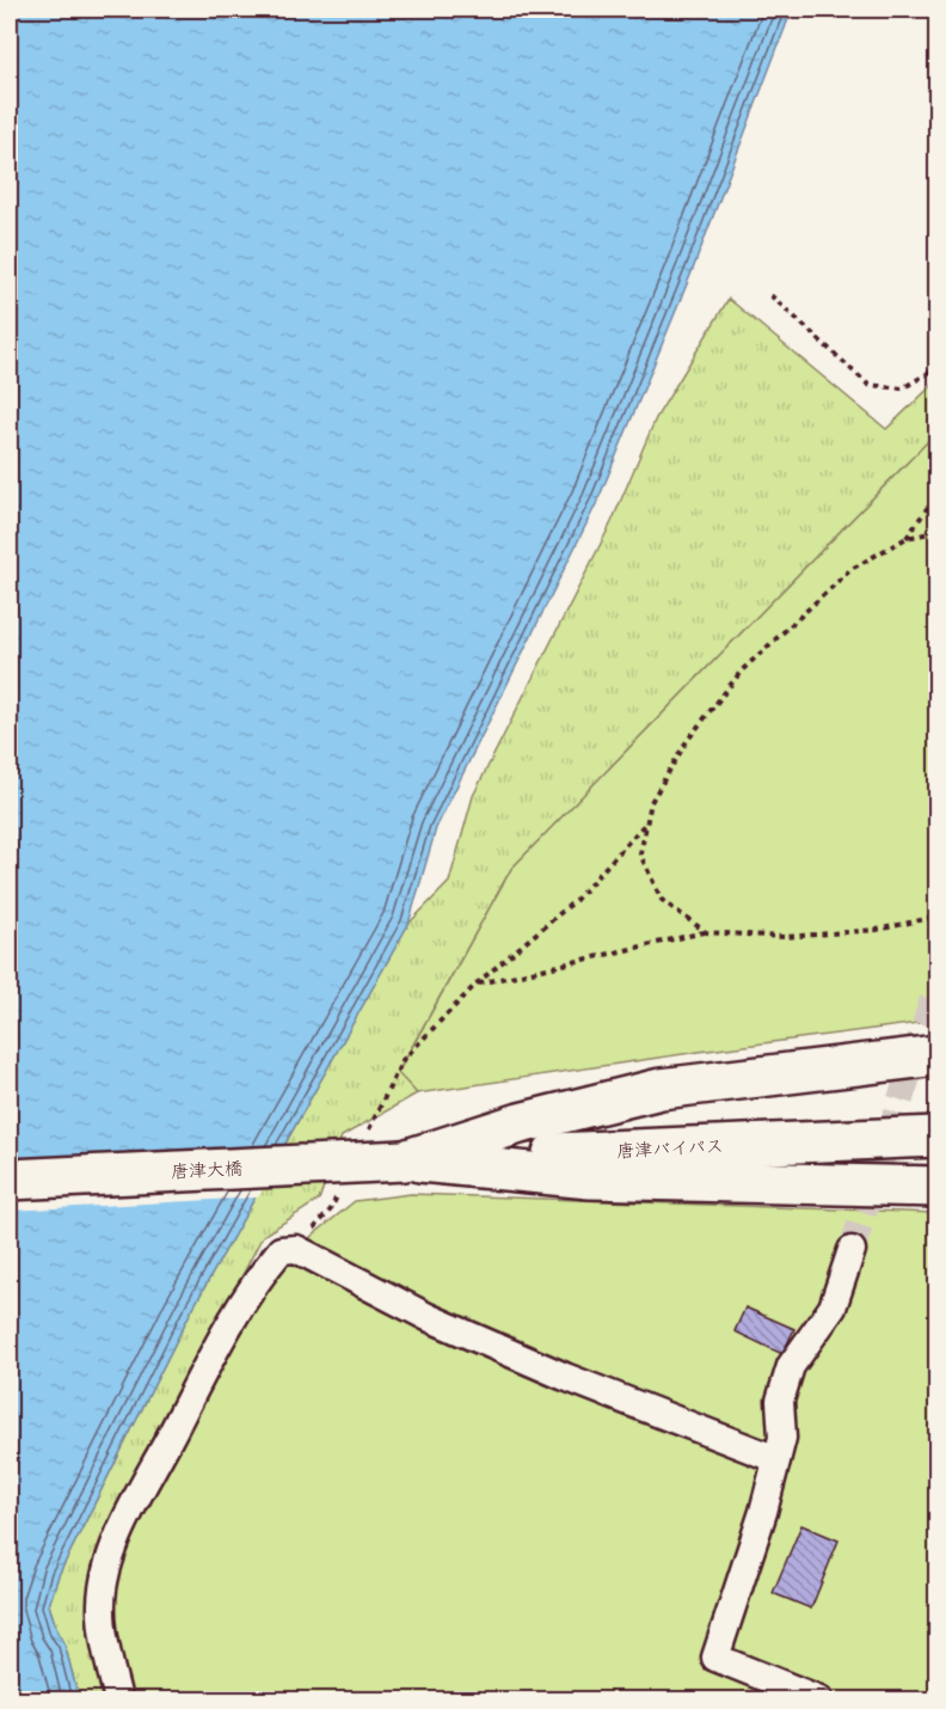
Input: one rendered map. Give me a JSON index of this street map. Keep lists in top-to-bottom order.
{
  "streets": {
    "highway": ["唐津バイパス", "唐津大橋"]
  },
  "crossings": [
    ["唐津バイパス", "唐津大橋"]
  ]
}
